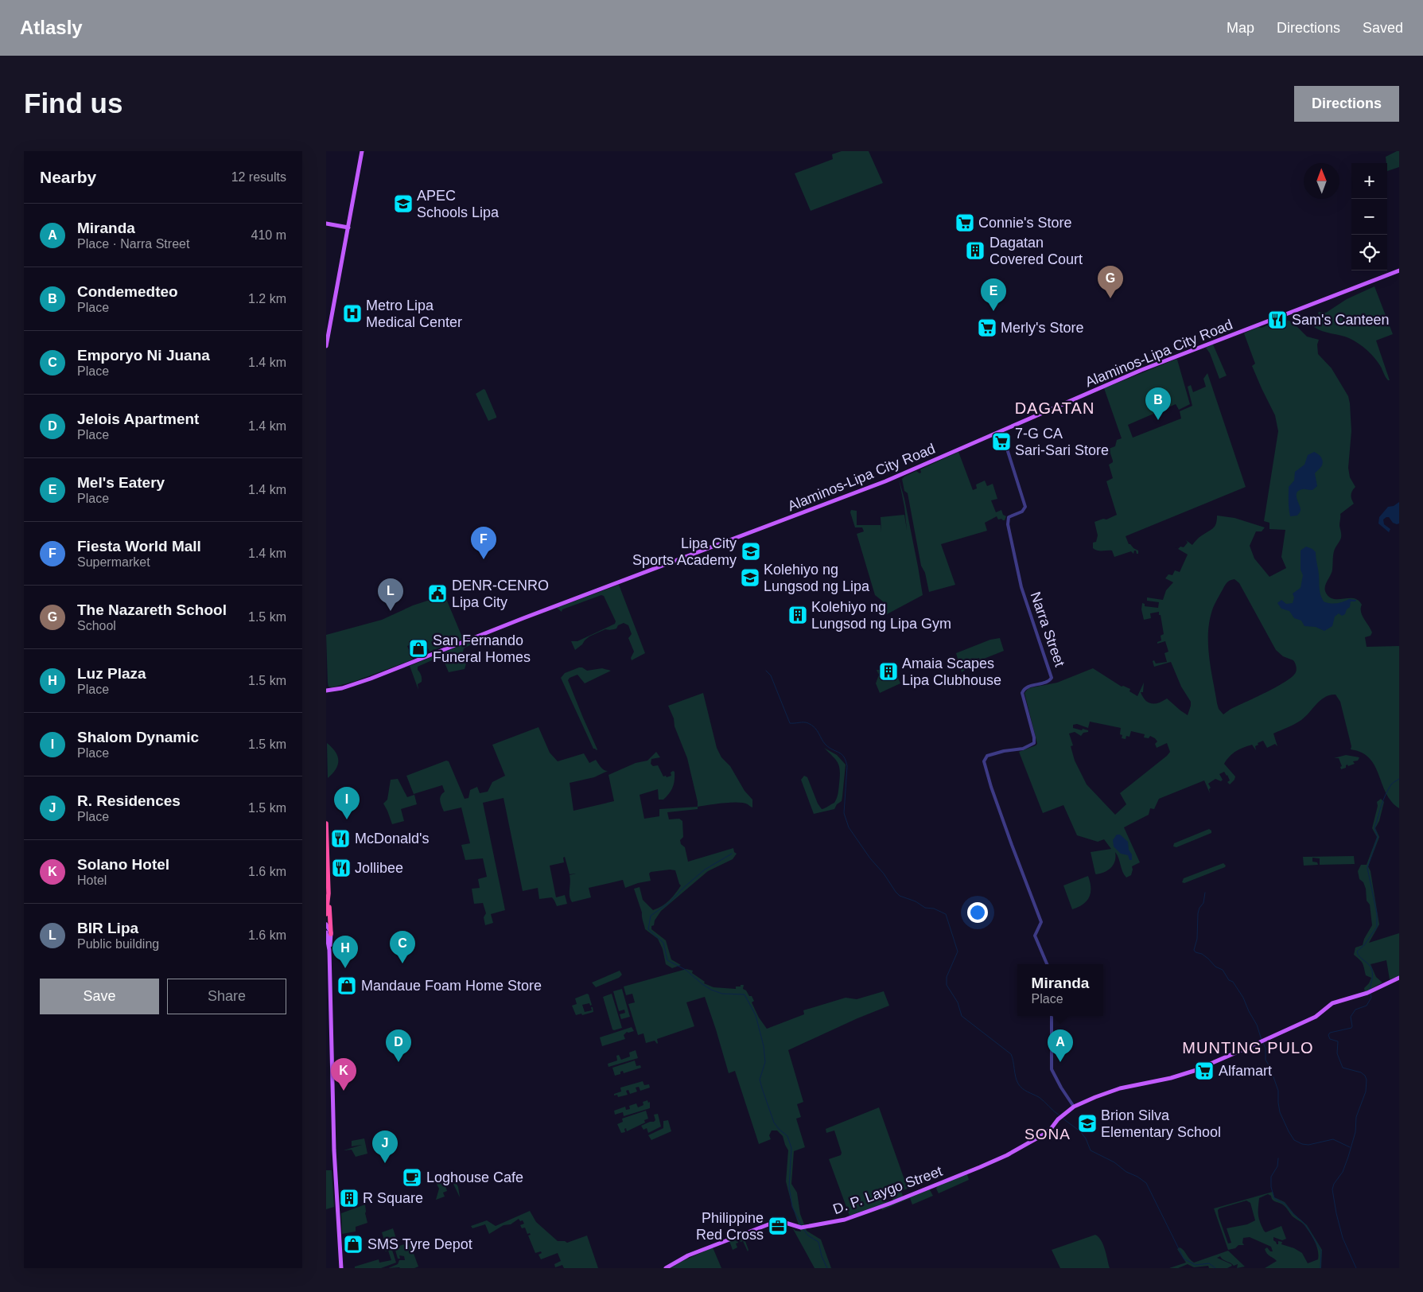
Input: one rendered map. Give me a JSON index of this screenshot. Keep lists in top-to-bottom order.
{
  "streets": {
    "main road": ["Alaminos-Lipa City Road", "D. P. Laygo Street"],
    "street": ["Narra Street"]
  },
  "crossings": [
    ["Alaminos-Lipa City Road", "Narra Street"]
  ],
  "districts": ["DAGATAN", "MUNTING PULO", "SONA"],
  "places": {
    "school or university": [
      "APEC Schools Lipa",
      "Lipa City Sports Academy",
      "Kolehiyo ng Lungsod ng Lipa",
      "Brion Silva Elementary School"
    ],
    "supermarket": [
      "Connie's Store",
      "Merly's Store",
      "7-G CA Sari-Sari Store",
      "Alfamart"
    ],
    "building": [
      "Dagatan Covered Court",
      "Kolehiyo ng Lungsod ng Lipa Gym",
      "Amaia Scapes Lipa Clubhouse",
      "R Square"
    ],
    "hospital": ["Metro Lipa Medical Center"],
    "restaurant": ["Sam's Canteen", "McDonald's", "Jollibee"],
    "public building": ["DENR-CENRO Lipa City"],
    "shop": ["San Fernando Funeral Homes", "Mandaue Foam Home Store", "SMS Tyre Depot"],
    "cafe": ["Loghouse Cafe"],
    "office": ["Philippine Red Cross"]
  },
  "north": "top",
  "page": {
    "header": "Atlasly",
    "nav": ["Map", "Directions", "Saved"],
    "buttons": [
      "Directions",
      ["Save", "Share"]
    ],
    "title": "Find us",
    "heading": ["Nearby", "12 results"],
    "map_buttons": ["+", "−"],
    "list": [
      {
        "mark": "A",
        "name": "Miranda",
        "note": "Place · Narra Street",
        "value": "410 m"
      },
      {
        "mark": "B",
        "name": "Condemedteo",
        "note": "Place",
        "value": "1.2 km"
      },
      {
        "mark": "C",
        "name": "Emporyo Ni Juana",
        "note": "Place",
        "value": "1.4 km"
      },
      {
        "mark": "D",
        "name": "Jelois Apartment",
        "note": "Place",
        "value": "1.4 km"
      },
      {
        "mark": "E",
        "name": "Mel's Eatery",
        "note": "Place",
        "value": "1.4 km"
      },
      {
        "mark": "F",
        "name": "Fiesta World Mall",
        "note": "Supermarket",
        "value": "1.4 km"
      },
      {
        "mark": "G",
        "name": "The Nazareth School",
        "note": "School",
        "value": "1.5 km"
      },
      {
        "mark": "H",
        "name": "Luz Plaza",
        "note": "Place",
        "value": "1.5 km"
      },
      {
        "mark": "I",
        "name": "Shalom Dynamic",
        "note": "Place",
        "value": "1.5 km"
      },
      {
        "mark": "J",
        "name": "R. Residences",
        "note": "Place",
        "value": "1.5 km"
      },
      {
        "mark": "K",
        "name": "Solano Hotel",
        "note": "Hotel",
        "value": "1.6 km"
      },
      {
        "mark": "L",
        "name": "BIR Lipa",
        "note": "Public building",
        "value": "1.6 km"
      }
    ],
    "pins": [
      "G",
      "E",
      "B",
      "F",
      "L",
      "I",
      "C",
      "H",
      "A",
      "D",
      "K",
      "J"
    ],
    "popup": ["Miranda", "Place"]
  }
}
